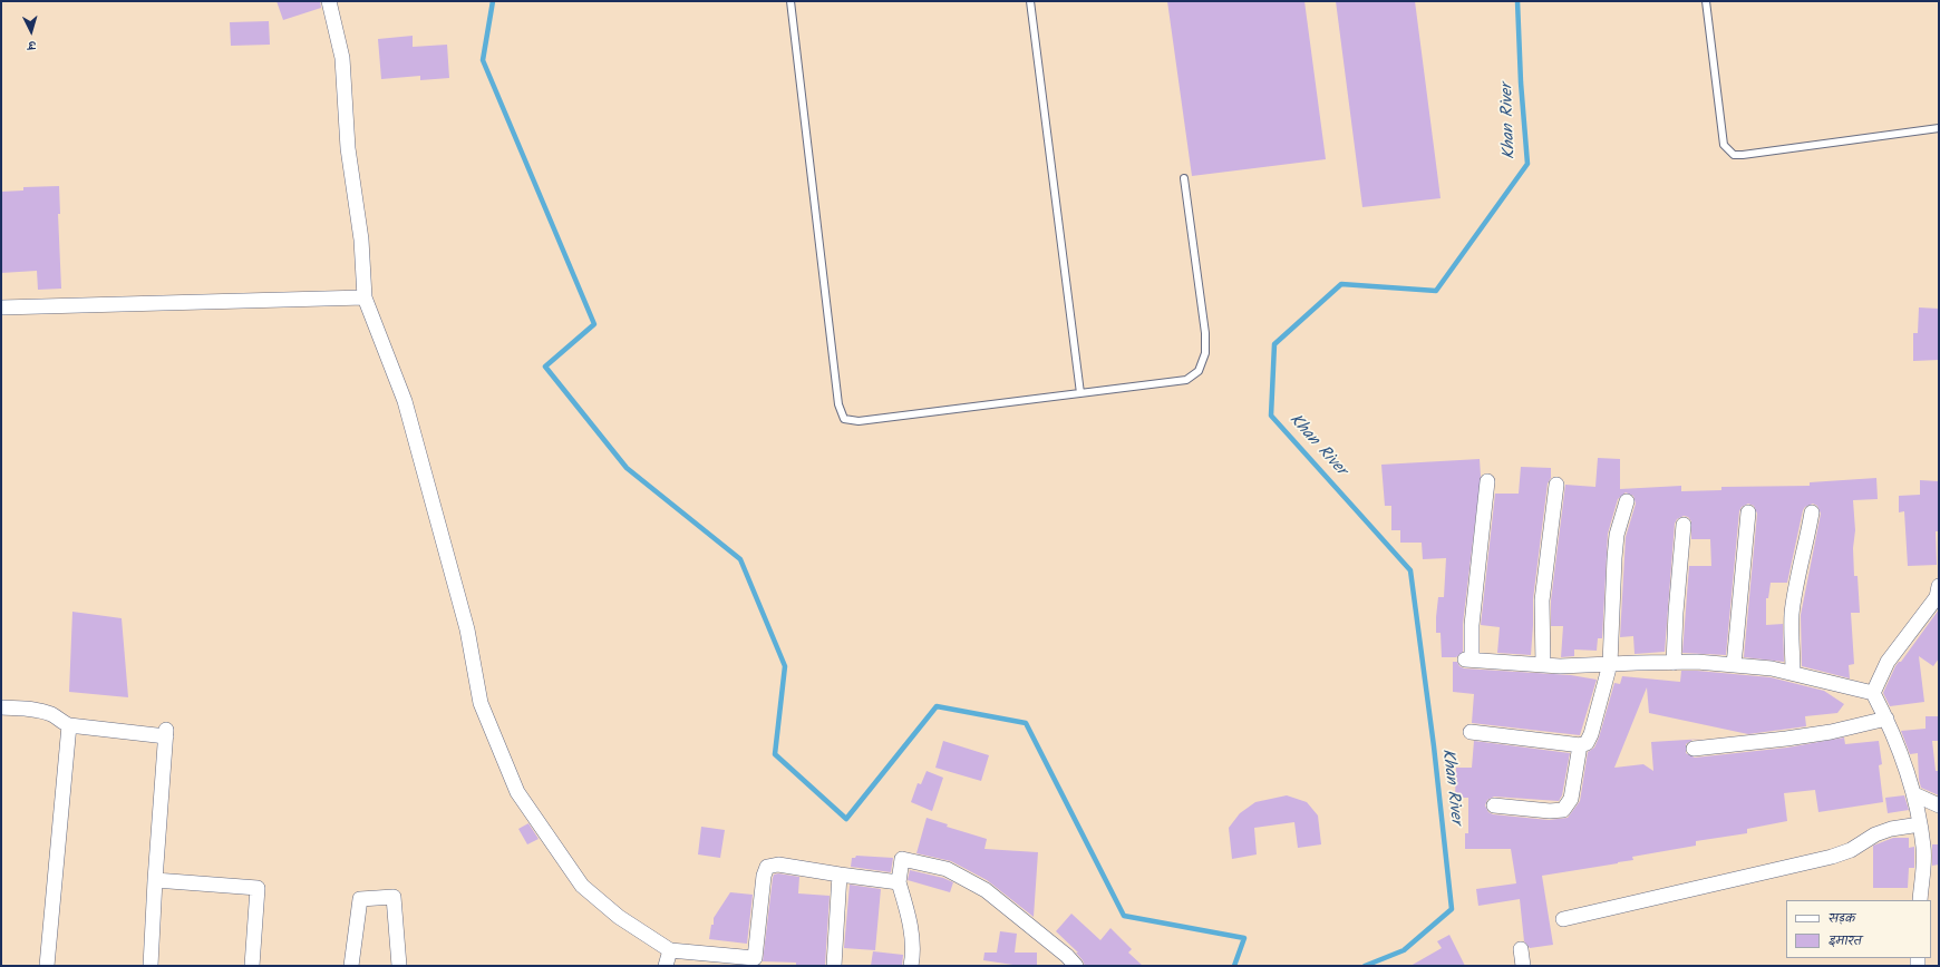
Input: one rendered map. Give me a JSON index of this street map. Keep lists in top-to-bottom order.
{
  "water": ["Khan River"],
  "legend": ["सड़क", "इमारत"],
  "north": "bottom"
}
